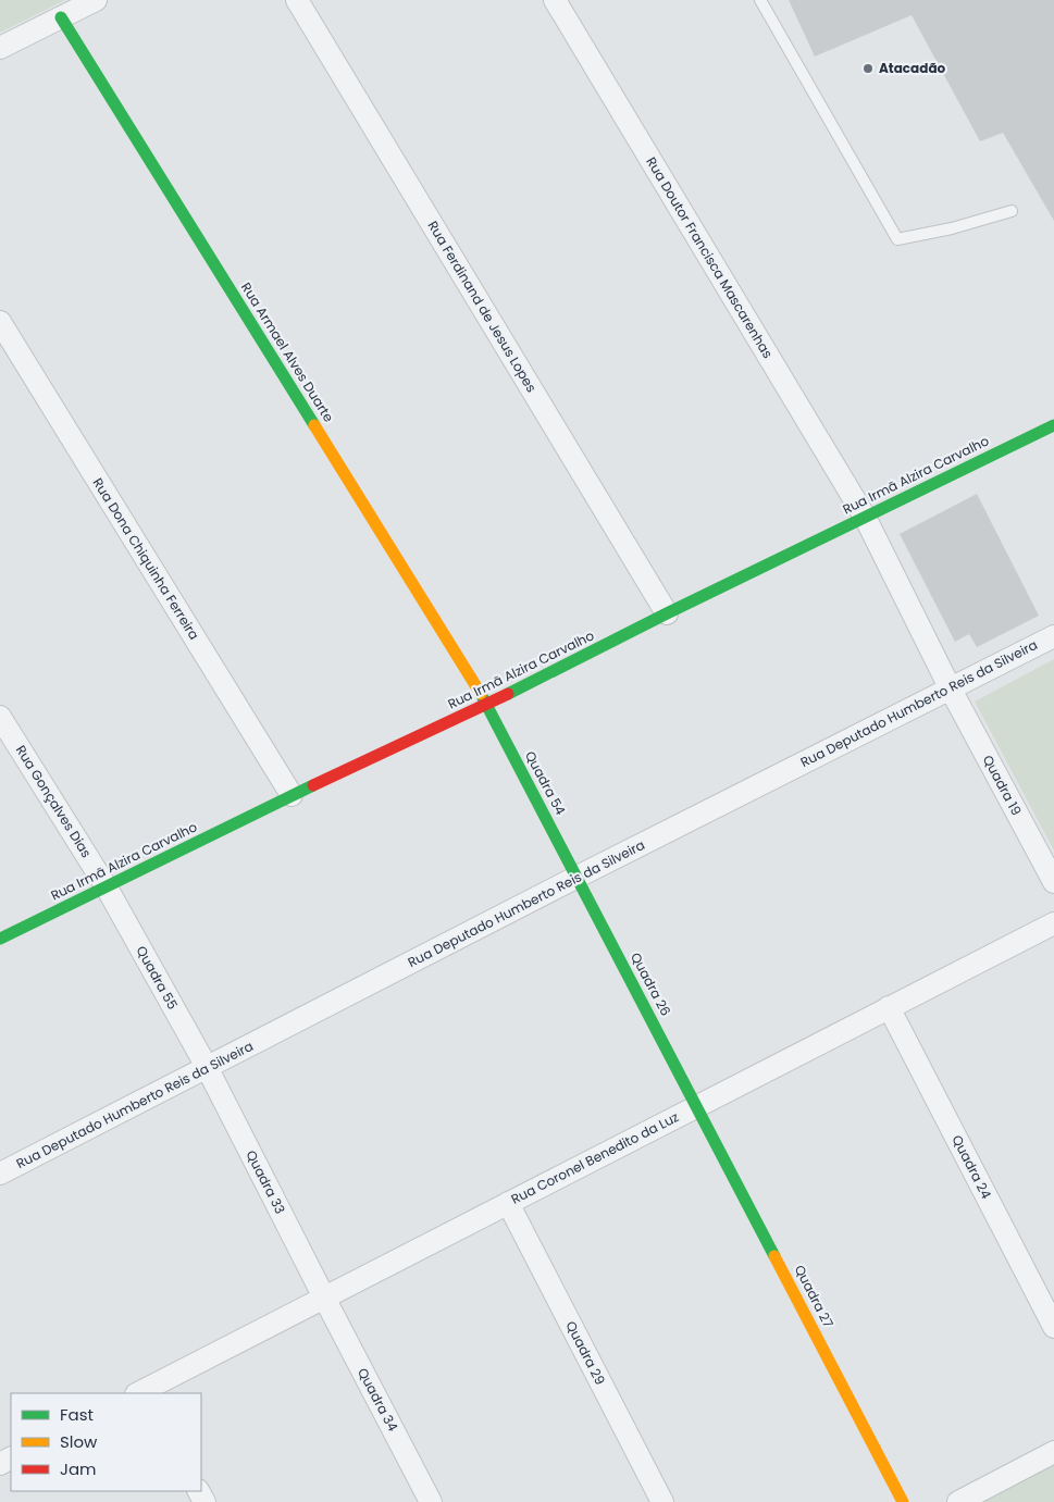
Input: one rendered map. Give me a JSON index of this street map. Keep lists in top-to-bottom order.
{
  "streets": {
    "street": [
      "Rua Doutor Francisca Mascarenhas",
      "Rua Ferdinand de Jesus Lopes",
      "Rua Armael Alves Duarte",
      "Rua Irmã Alzira Carvalho",
      "Rua Dona Chiquinha Ferreira",
      "Rua Deputado Humberto Reis da Silveira",
      "Quadra 54",
      "Quadra 19",
      "Rua Gonçalves Dias",
      "Quadra 55",
      "Quadra 26",
      "Rua Coronel Benedito da Luz",
      "Quadra 24",
      "Quadra 33",
      "Quadra 27",
      "Quadra 29",
      "Quadra 34"
    ]
  },
  "crossings": [
    ["Rua Doutor Francisca Mascarenhas", "Rua Irmã Alzira Carvalho"],
    ["Rua Doutor Francisca Mascarenhas", "Rua Deputado Humberto Reis da Silveira"],
    ["Rua Doutor Francisca Mascarenhas", "Quadra 19"],
    ["Rua Ferdinand de Jesus Lopes", "Rua Irmã Alzira Carvalho"],
    ["Rua Armael Alves Duarte", "Rua Irmã Alzira Carvalho"],
    ["Rua Armael Alves Duarte", "Quadra 54"],
    ["Rua Irmã Alzira Carvalho", "Rua Dona Chiquinha Ferreira"],
    ["Rua Irmã Alzira Carvalho", "Quadra 54"],
    ["Rua Irmã Alzira Carvalho", "Rua Gonçalves Dias"],
    ["Rua Irmã Alzira Carvalho", "Quadra 55"],
    ["Rua Deputado Humberto Reis da Silveira", "Quadra 54"],
    ["Rua Deputado Humberto Reis da Silveira", "Quadra 19"],
    ["Rua Deputado Humberto Reis da Silveira", "Quadra 55"],
    ["Rua Deputado Humberto Reis da Silveira", "Quadra 26"],
    ["Rua Deputado Humberto Reis da Silveira", "Quadra 33"],
    ["Quadra 54", "Quadra 26"],
    ["Rua Gonçalves Dias", "Quadra 55"],
    ["Quadra 55", "Quadra 33"],
    ["Quadra 26", "Rua Coronel Benedito da Luz"],
    ["Quadra 26", "Quadra 27"],
    ["Rua Coronel Benedito da Luz", "Quadra 24"],
    ["Rua Coronel Benedito da Luz", "Quadra 33"],
    ["Rua Coronel Benedito da Luz", "Quadra 27"],
    ["Rua Coronel Benedito da Luz", "Quadra 29"],
    ["Rua Coronel Benedito da Luz", "Quadra 34"],
    ["Quadra 33", "Quadra 34"]
  ],
  "places": ["Atacadão"],
  "legend": ["Fast", "Slow", "Jam"]
}
